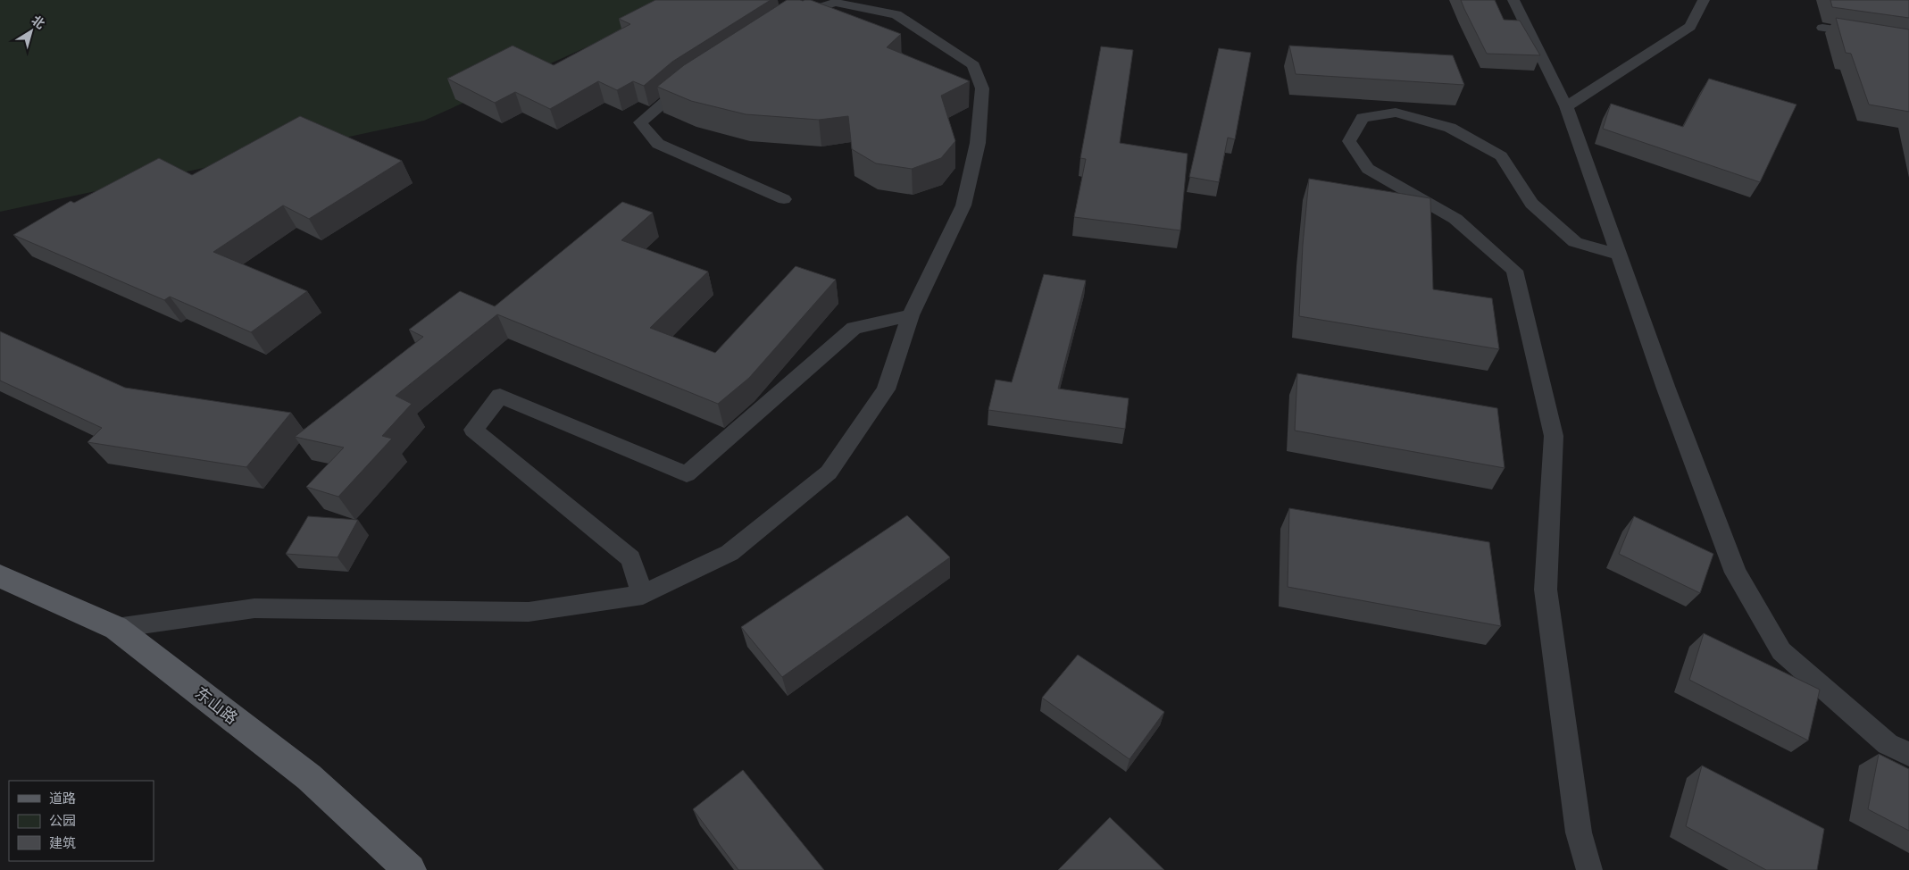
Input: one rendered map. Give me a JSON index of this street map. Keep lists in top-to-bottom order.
{
  "streets": {
    "main road": ["东山路"]
  },
  "legend": ["道路", "公园", "建筑"],
  "north": "top right"
}
